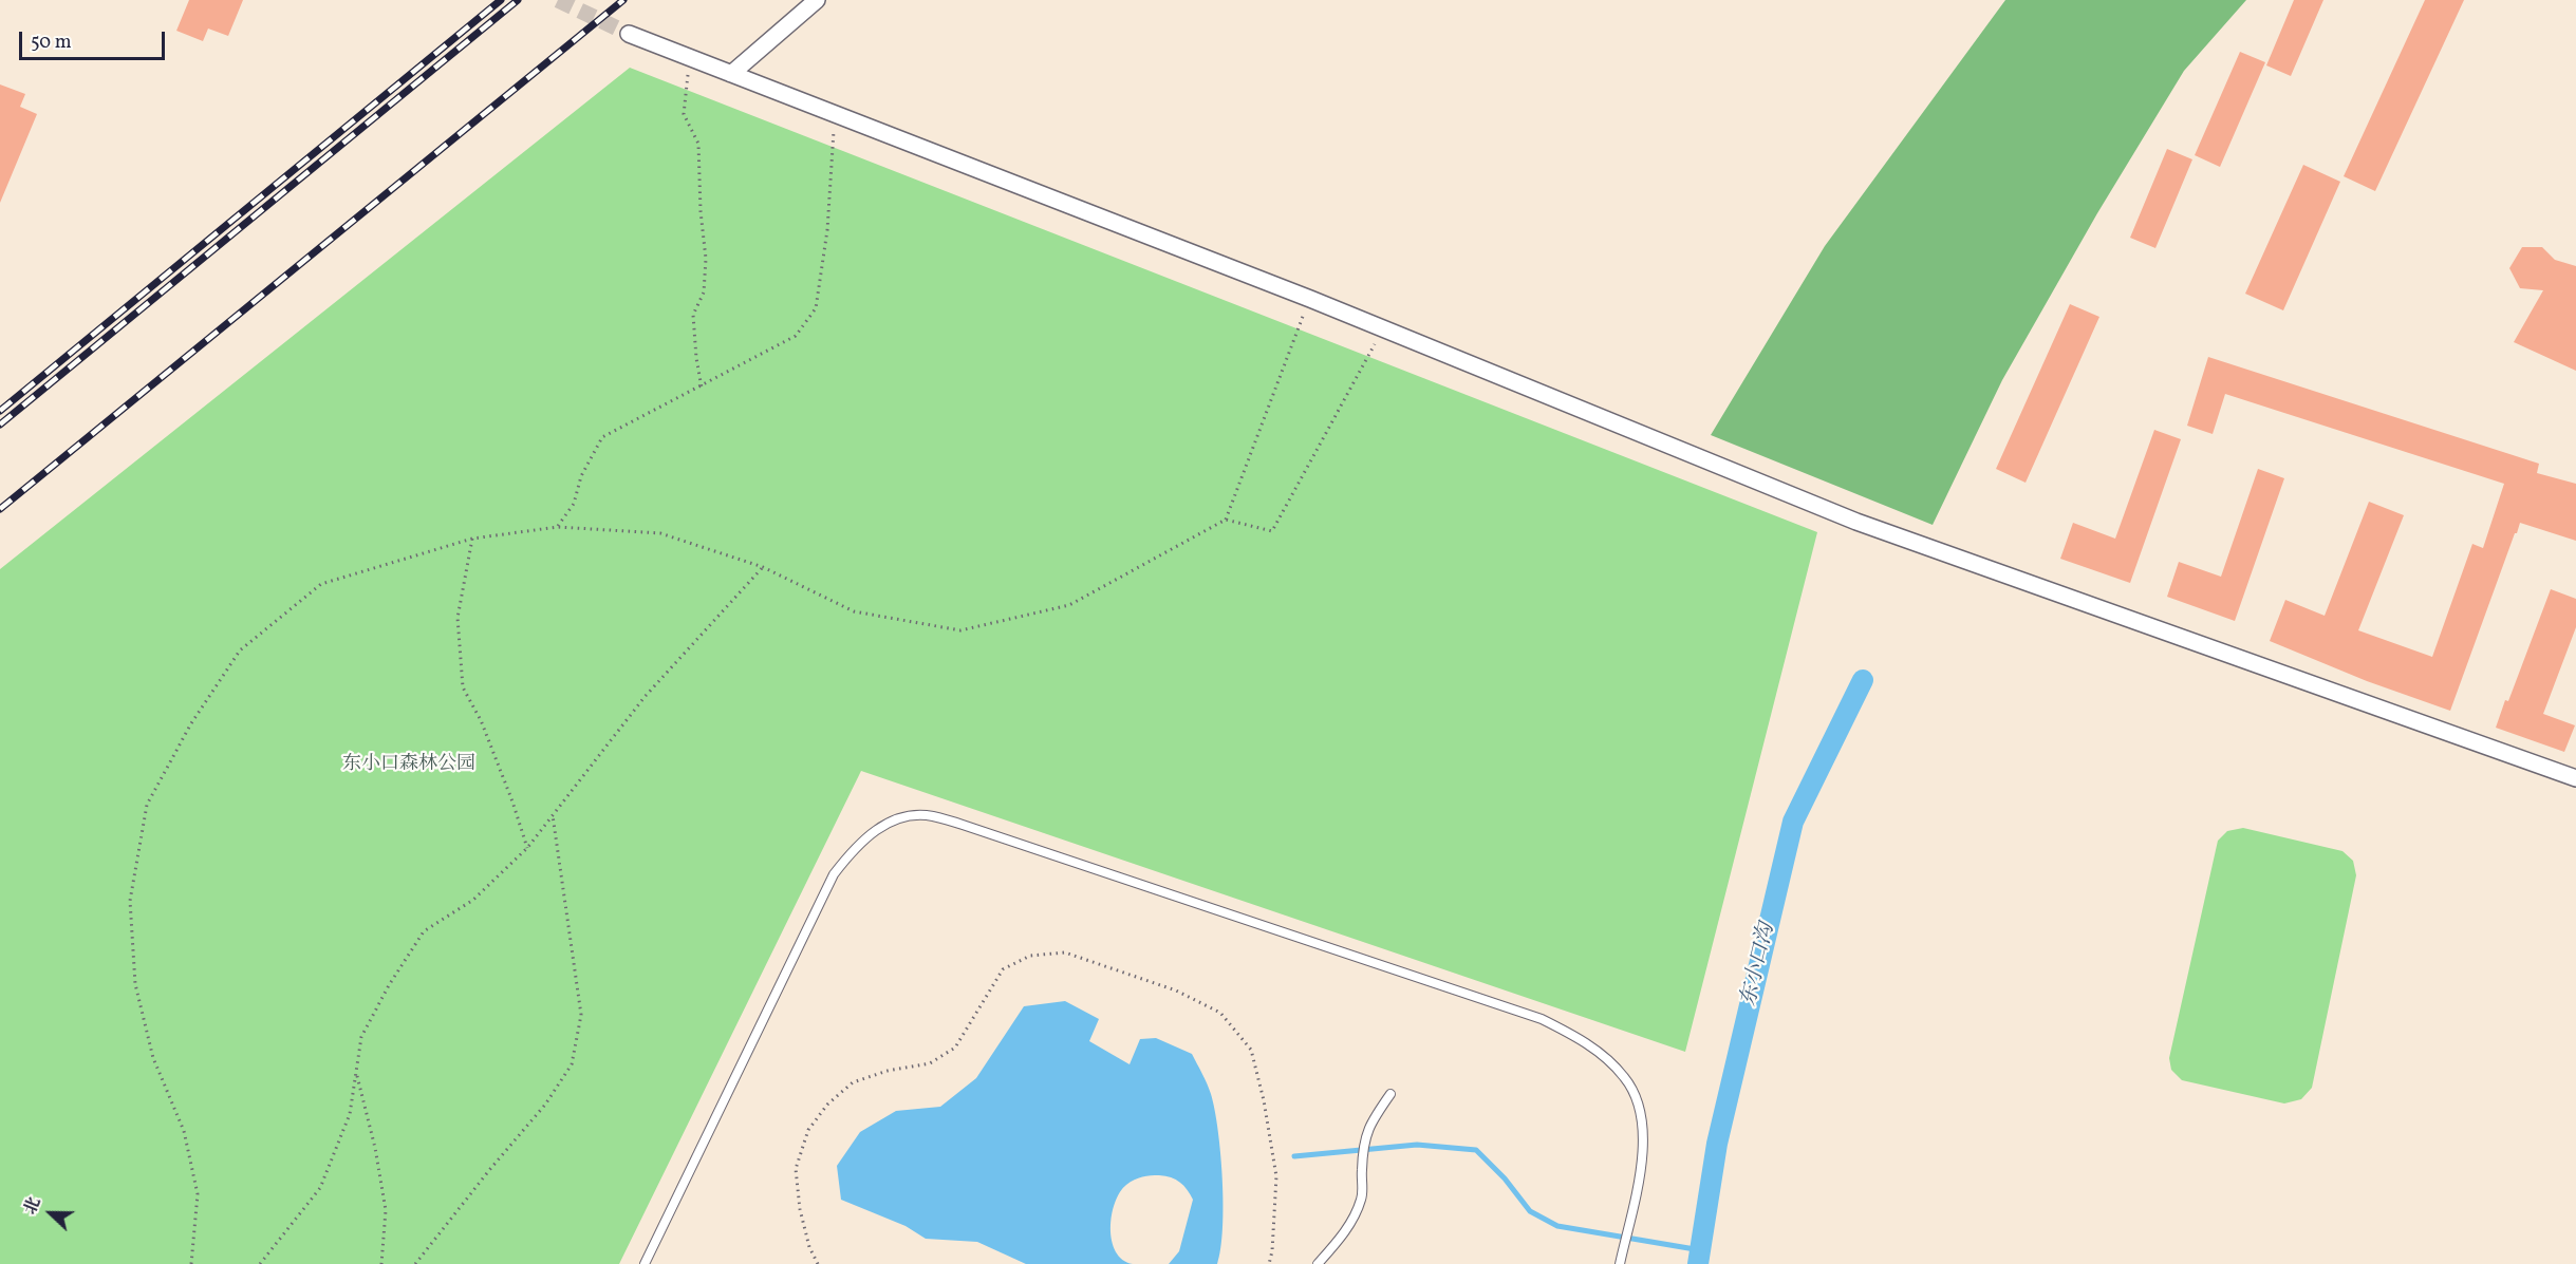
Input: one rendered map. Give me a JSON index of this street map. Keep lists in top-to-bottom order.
{
  "water": ["东小口沟"],
  "parks": ["东小口森林公园"],
  "scale_bar": "50 m",
  "north": "left"
}
